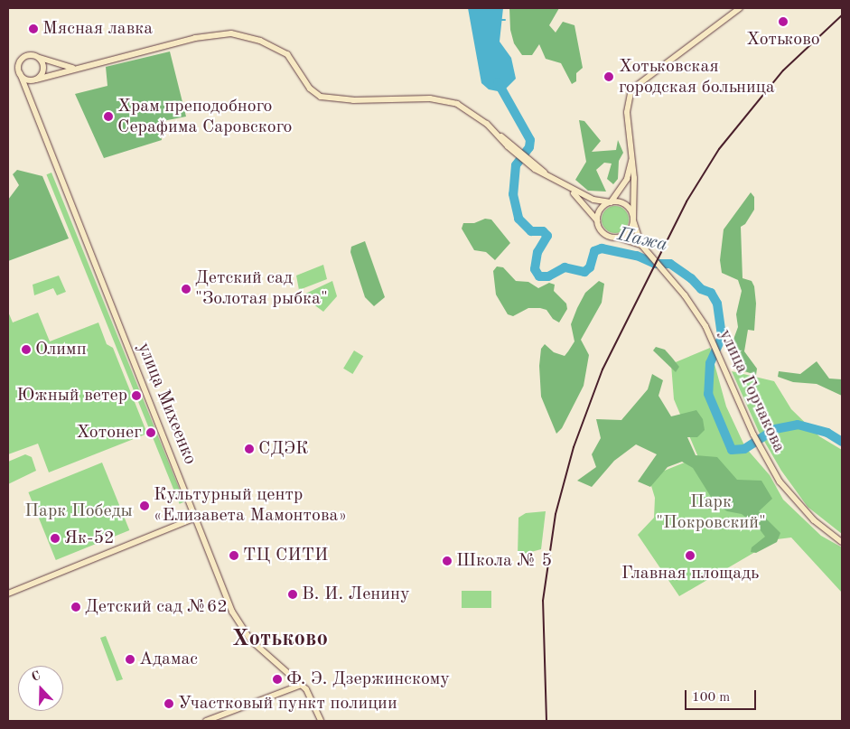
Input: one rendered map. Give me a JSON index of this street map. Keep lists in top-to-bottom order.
{
  "streets": {
    "street": ["улица Горчакова", "улица Михеенко"]
  },
  "districts": ["Хотьково"],
  "water": ["Пажа"],
  "parks": ["Парк \"Покровский\"", "Парк Победы"],
  "places": [
    "Хотьково",
    "Мясная лавка",
    "Хотьковская городская больница",
    "Храм преподобного Серафима Саровского",
    "Детский сад \"Золотая рыбка\"",
    "Олимп",
    "Южный ветер",
    "Хотонег",
    "СДЭК",
    "Культурный центр «Елизавета Мамонтова»",
    "Як-52",
    "ТЦ СИТИ",
    "Главная площадь",
    "Школа № 5",
    "В. И. Ленину",
    "Детский сад №62",
    "Адамас",
    "Ф. Э. Дзержинскому",
    "Участковый пункт полиции"
  ],
  "scale_bar": "100 m",
  "north": "top"
}
